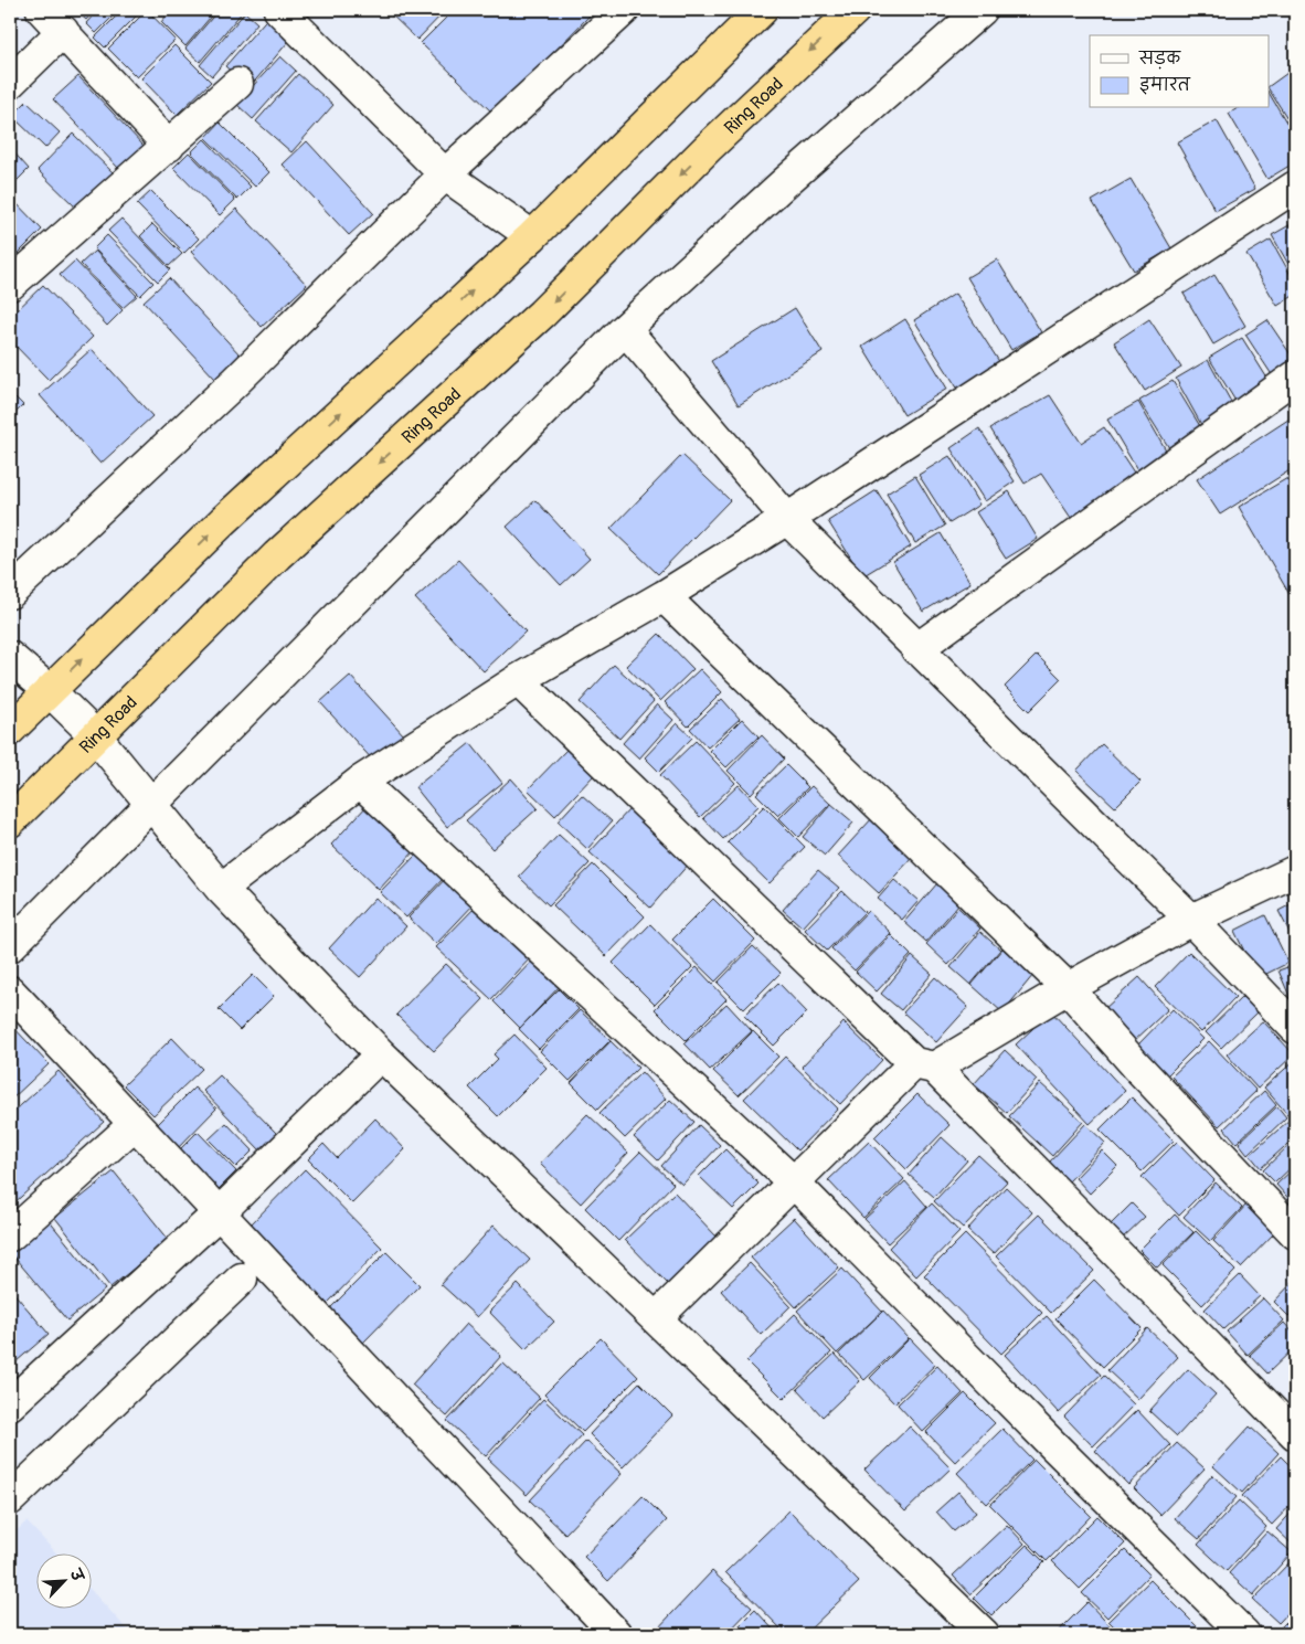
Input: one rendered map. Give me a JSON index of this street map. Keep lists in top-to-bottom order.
{
  "streets": {
    "highway": ["Ring Road"]
  },
  "legend": ["सड़क", "इमारत"],
  "north": "top right"
}
